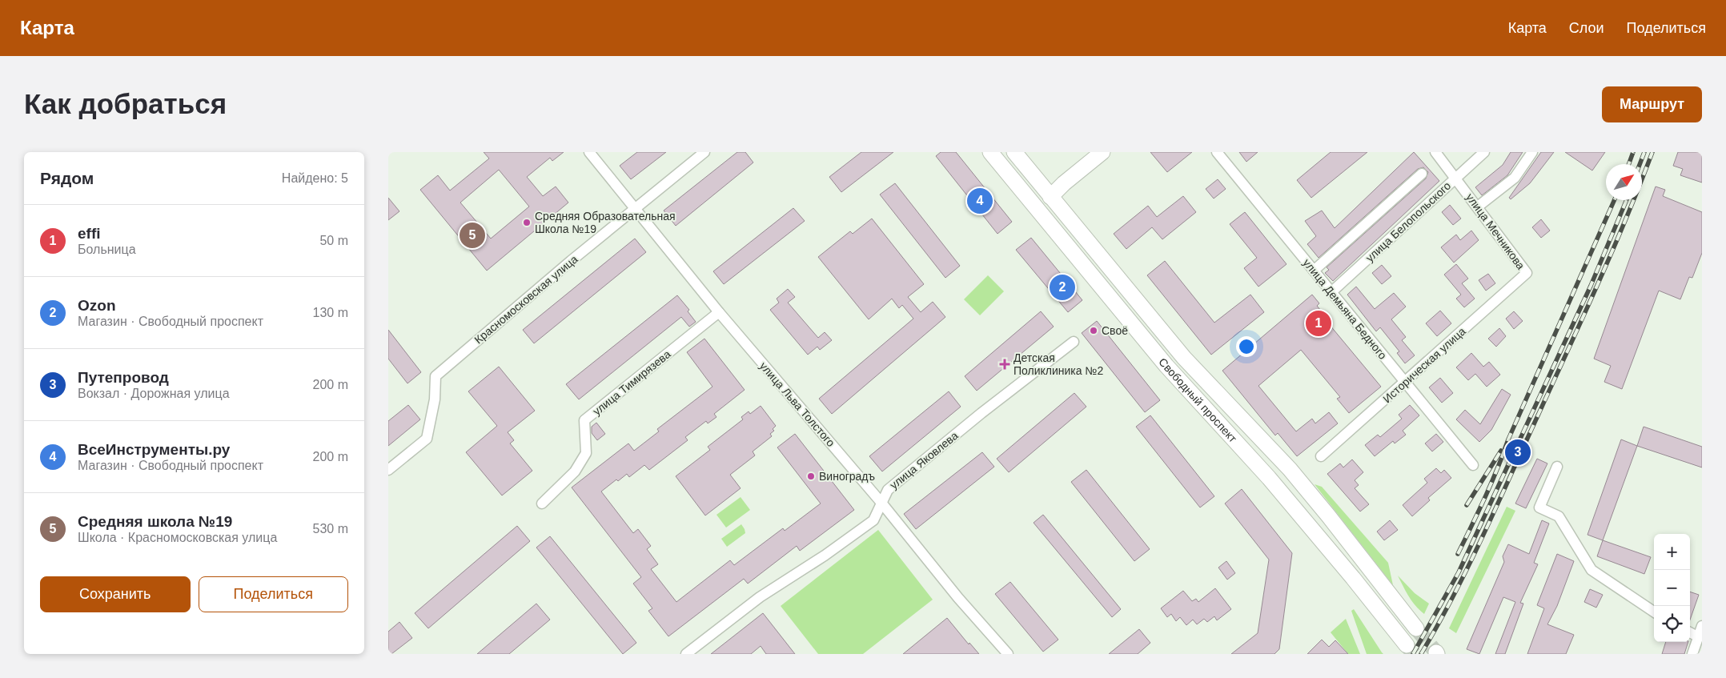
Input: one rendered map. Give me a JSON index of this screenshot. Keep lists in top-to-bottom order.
{
  "streets": {
    "main road": ["Свободный проспект"],
    "street": [
      "улица Белопольского",
      "улица Мечникова",
      "Красномосковская улица",
      "улица Демьяна Бедного",
      "Историческая улица",
      "улица Тимирязева",
      "улица Льва Толстого",
      "улица Яковлева"
    ]
  },
  "crossings": [
    ["улица Белопольского", "улица Мечникова"],
    ["улица Белопольского", "улица Демьяна Бедного"],
    ["улица Мечникова", "Историческая улица"],
    ["Красномосковская улица", "улица Льва Толстого"],
    ["улица Демьяна Бедного", "Историческая улица"],
    ["улица Тимирязева", "улица Льва Толстого"],
    ["улица Льва Толстого", "улица Яковлева"]
  ],
  "places": {
    "other": ["Средняя Образовательная Школа №19", "Своё", "Виноградъ"],
    "health": ["Детская Поликлиника №2"]
  },
  "north": "top right",
  "page": {
    "header": "Карта",
    "nav": ["Карта", "Слои", "Поделиться"],
    "buttons": [
      "Маршрут",
      ["Сохранить", "Поделиться"]
    ],
    "title": "Как добраться",
    "heading": ["Рядом", "Найдено: 5"],
    "pins": [
      "4",
      "5",
      "2",
      "1",
      "3"
    ],
    "list": [
      {
        "mark": "1",
        "name": "effi",
        "note": "Больница",
        "value": "50 m"
      },
      {
        "mark": "2",
        "name": "Ozon",
        "note": "Магазин · Свободный проспект",
        "value": "130 m"
      },
      {
        "mark": "3",
        "name": "Путепровод",
        "note": "Вокзал · Дорожная улица",
        "value": "200 m"
      },
      {
        "mark": "4",
        "name": "ВсеИнструменты.ру",
        "note": "Магазин · Свободный проспект",
        "value": "200 m"
      },
      {
        "mark": "5",
        "name": "Средняя школа №19",
        "note": "Школа · Красномосковская улица",
        "value": "530 m"
      }
    ],
    "map_buttons": ["+", "−"]
  }
}
